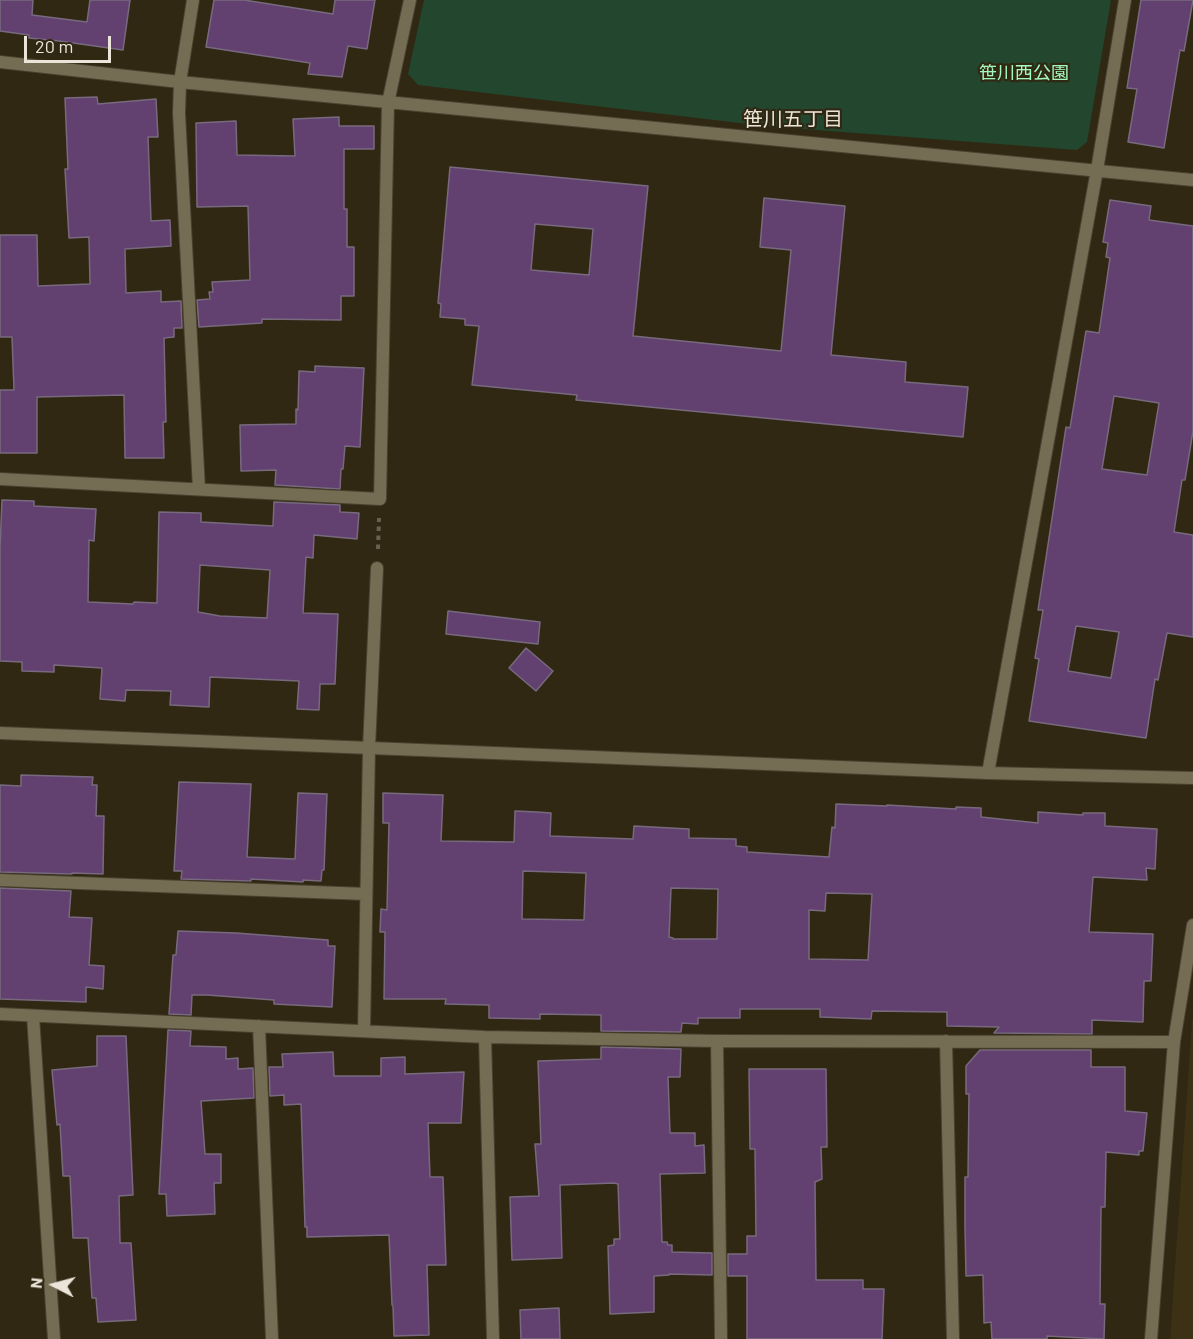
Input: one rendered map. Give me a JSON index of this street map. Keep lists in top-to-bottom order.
{
  "districts": ["笹川五丁目"],
  "parks": ["笹川西公園"],
  "scale_bar": "20 m",
  "north": "left"
}
